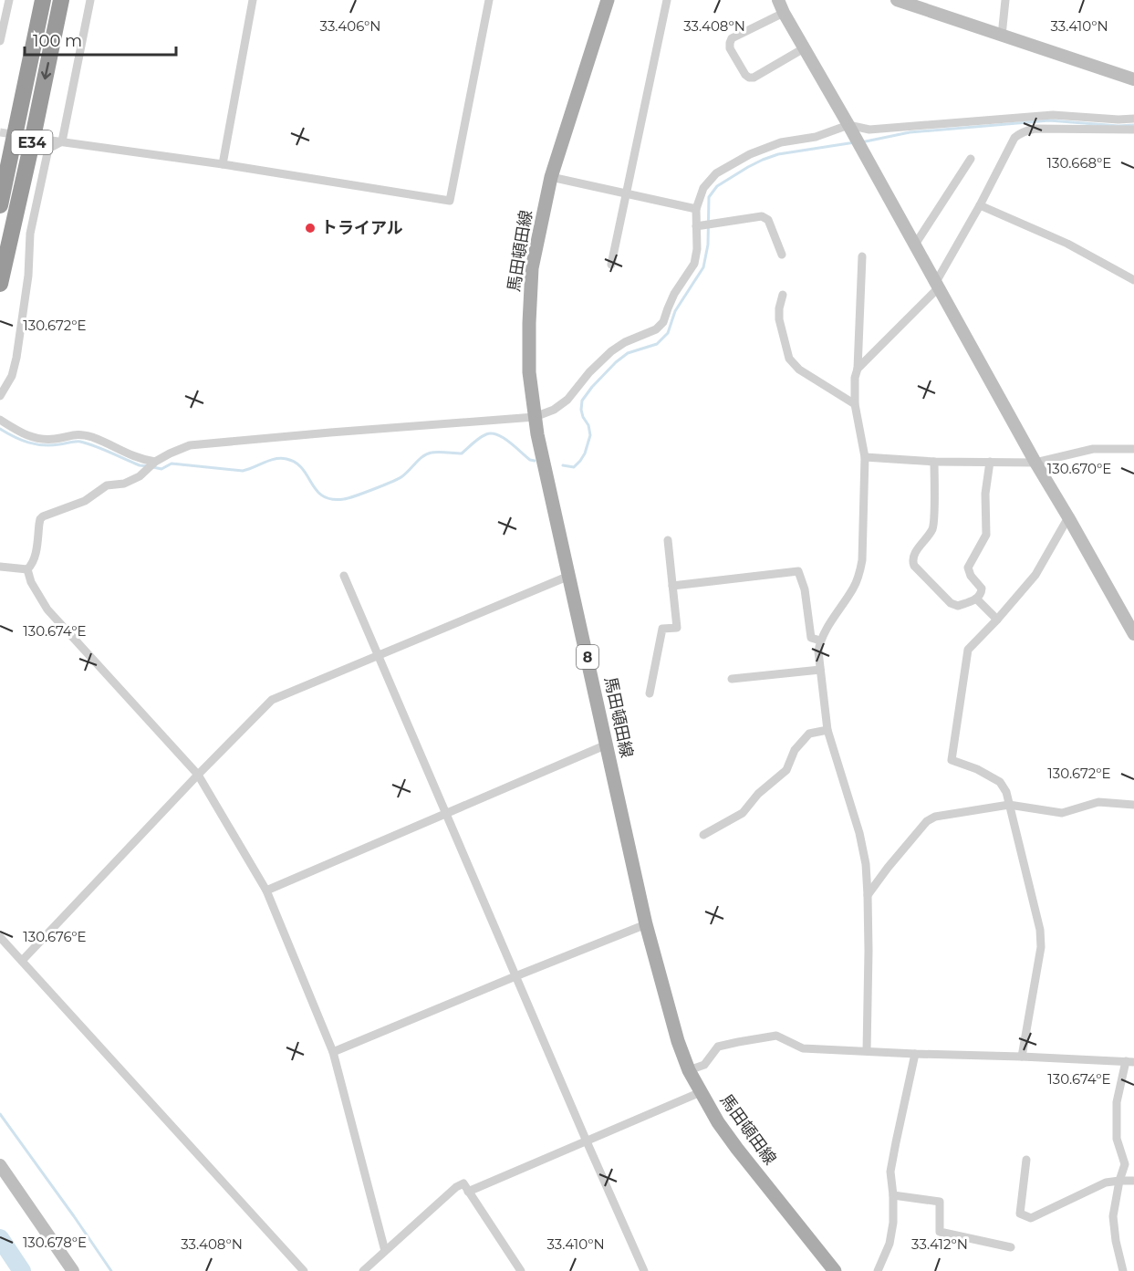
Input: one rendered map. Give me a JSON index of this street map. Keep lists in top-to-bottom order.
{
  "streets": {
    "highway": ["E34"],
    "main road": ["馬田頓田線", "8"]
  },
  "places": ["トライアル"],
  "scale_bar": "100 m",
  "coordinates": [
    "33.406°N",
    "33.408°N",
    "33.410°N",
    "130.668°E",
    "130.672°E",
    "130.670°E",
    "130.674°E",
    "130.676°E",
    "130.678°E",
    "33.412°N"
  ]
}
